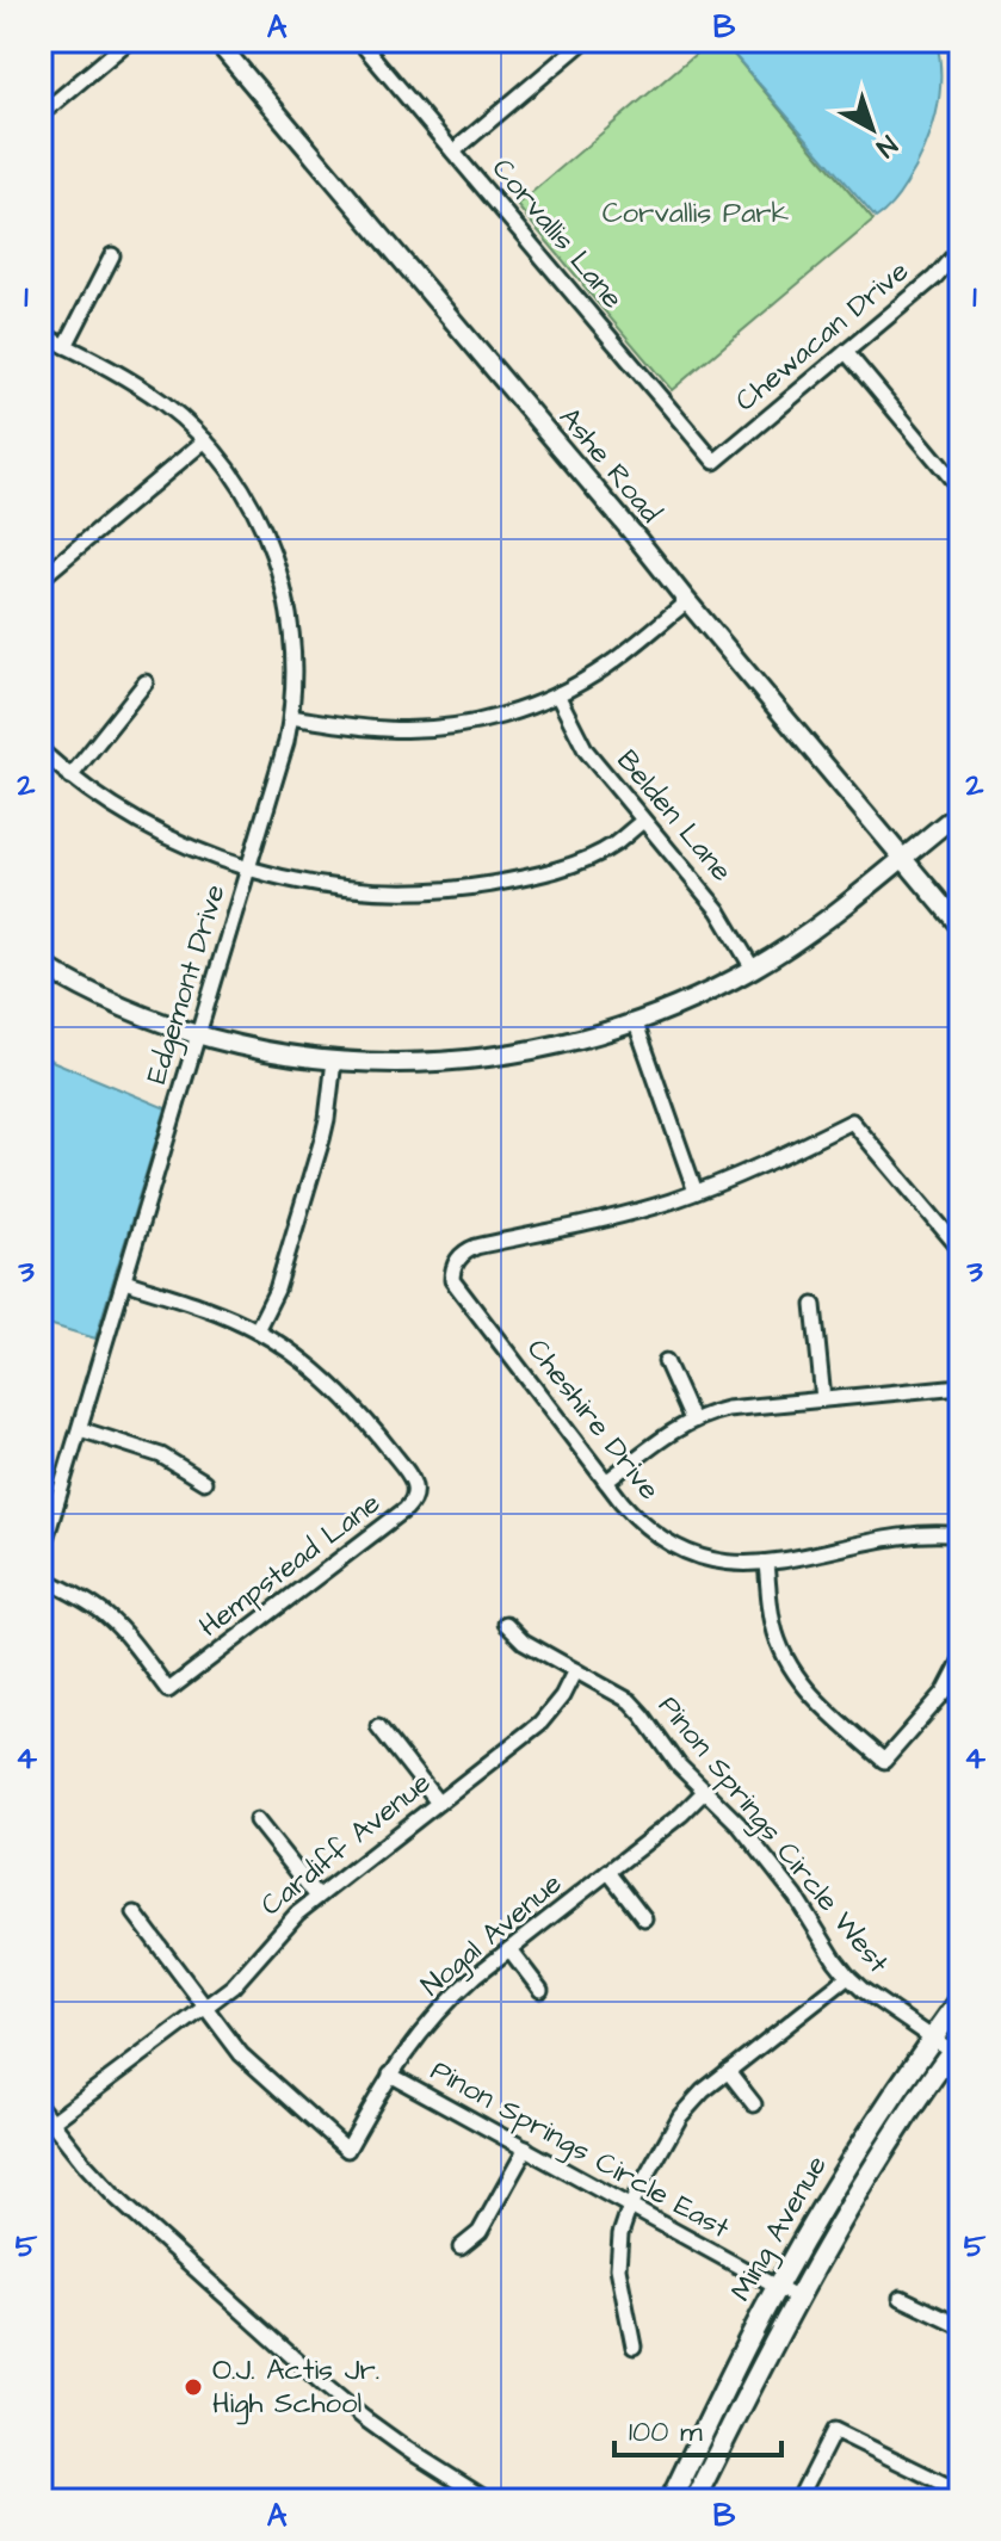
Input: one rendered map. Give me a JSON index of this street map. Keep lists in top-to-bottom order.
{
  "streets": {
    "main road": ["Ming Avenue"],
    "street": [
      "Corvallis Lane",
      "Chewacan Drive",
      "Ashe Road",
      "Belden Lane",
      "Edgemont Drive",
      "Cheshire Drive",
      "Hempstead Lane",
      "Pinon Springs Circle West",
      "Cardiff Avenue",
      "Nogal Avenue",
      "Pinon Springs Circle East"
    ]
  },
  "crossings": [
    ["Corvallis Lane", "Chewacan Drive"],
    ["Edgemont Drive", "Hempstead Lane"],
    ["Pinon Springs Circle West", "Cardiff Avenue"],
    ["Pinon Springs Circle West", "Nogal Avenue"],
    ["Pinon Springs Circle West", "Ming Avenue"],
    ["Cardiff Avenue", "Nogal Avenue"],
    ["Nogal Avenue", "Pinon Springs Circle East"],
    ["Pinon Springs Circle East", "Ming Avenue"]
  ],
  "parks": ["Corvallis Park"],
  "places": ["O.J. Actis Jr. High School"],
  "scale_bar": "100 m",
  "north": "bottom right",
  "grid": {
    "columns": ["A", "B"],
    "rows": [
      "1",
      "2",
      "3",
      "4",
      "5"
    ]
  }
}
